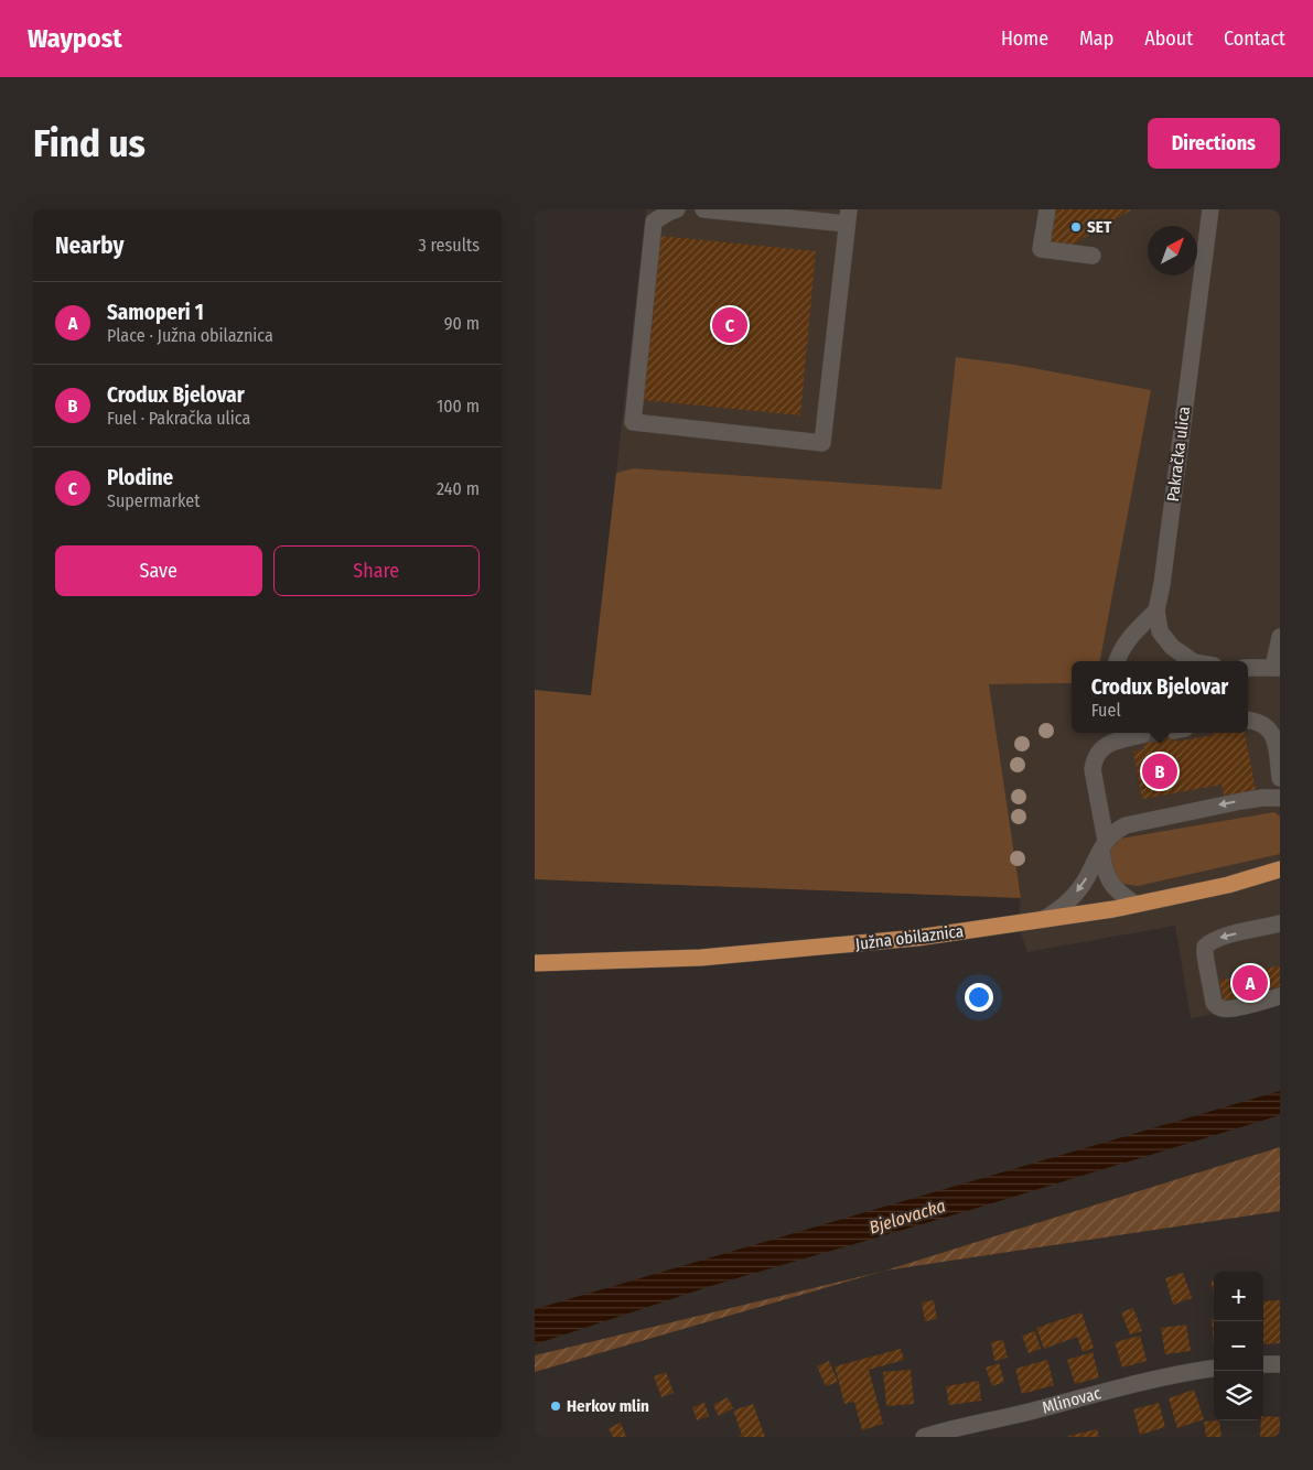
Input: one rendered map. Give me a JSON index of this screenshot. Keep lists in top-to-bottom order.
{
  "streets": {
    "main road": ["Južna obilaznica"],
    "street": ["Pakračka ulica", "Mlinovac"]
  },
  "water": ["Bjelovacka"],
  "places": ["SET", "Herkov mlin"],
  "north": "top right",
  "page": {
    "header": "Waypost",
    "nav": [
      "Home",
      "Map",
      "About",
      "Contact"
    ],
    "buttons": [
      "Directions",
      ["Save", "Share"]
    ],
    "title": "Find us",
    "heading": ["Nearby", "3 results"],
    "list": [
      {
        "mark": "A",
        "name": "Samoperi 1",
        "note": "Place · Južna obilaznica",
        "value": "90 m"
      },
      {
        "mark": "B",
        "name": "Crodux Bjelovar",
        "note": "Fuel · Pakračka ulica",
        "value": "100 m"
      },
      {
        "mark": "C",
        "name": "Plodine",
        "note": "Supermarket",
        "value": "240 m"
      }
    ],
    "pins": ["C", "B", "A"],
    "popup": ["Crodux Bjelovar", "Fuel"],
    "map_buttons": ["+", "−"]
  }
}
